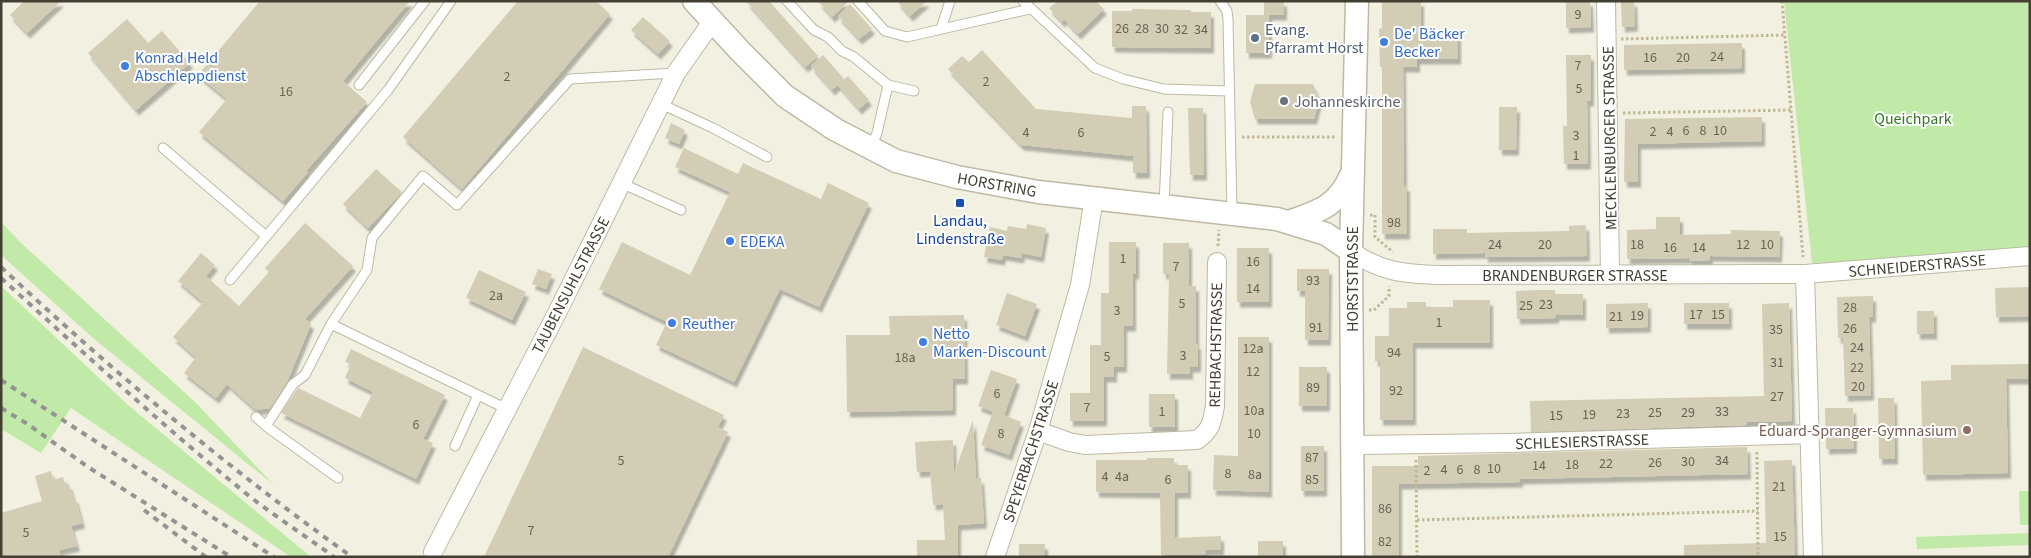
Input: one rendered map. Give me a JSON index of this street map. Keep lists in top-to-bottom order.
{
  "streets": {
    "street": [
      "MECKLENBURGER STRASSE",
      "HORSTRING",
      "SCHNEIDERSTRASSE",
      "BRANDENBURGER STRASSE",
      "HORSTSTRASSE",
      "TAUBENSUHLSTRASSE",
      "REHBACHSTRASSE",
      "SCHLESIERSTRASSE",
      "SPEYERBACHSTRASSE"
    ]
  },
  "crossings": [
    ["MECKLENBURGER STRASSE", "BRANDENBURGER STRASSE"],
    ["HORSTRING", "BRANDENBURGER STRASSE"],
    ["HORSTRING", "HORSTSTRASSE"],
    ["HORSTRING", "TAUBENSUHLSTRASSE"],
    ["HORSTRING", "SPEYERBACHSTRASSE"],
    ["SCHNEIDERSTRASSE", "BRANDENBURGER STRASSE"],
    ["BRANDENBURGER STRASSE", "HORSTSTRASSE"],
    ["HORSTSTRASSE", "SCHLESIERSTRASSE"],
    ["REHBACHSTRASSE", "SPEYERBACHSTRASSE"]
  ],
  "parks": ["Queichpark"],
  "places": {
    "other": [
      "Evang. Pfarramt Horst",
      "De' Bäcker Becker",
      "Konrad Held Abschleppdienst",
      "Johanneskirche",
      "EDEKA",
      "Reuther",
      "Netto Marken-Discount",
      "Eduard-Spranger-Gymnasium"
    ],
    "transit": ["Landau, Lindenstraße"]
  },
  "house_numbers": [
    "9",
    "26",
    "28",
    "30",
    "32",
    "34",
    "24",
    "16",
    "20",
    "7",
    "2",
    "2",
    "5",
    "16",
    "6",
    "8",
    "10",
    "2",
    "4",
    "4",
    "6",
    "3",
    "1",
    "98",
    "24",
    "20",
    "18",
    "12",
    "10",
    "16",
    "14",
    "1",
    "16",
    "7",
    "93",
    "14",
    "2a",
    "5",
    "23",
    "25",
    "28",
    "3",
    "17",
    "15",
    "19",
    "21",
    "1",
    "91",
    "26",
    "35",
    "24",
    "12a",
    "94",
    "3",
    "5",
    "18a",
    "31",
    "22",
    "12",
    "20",
    "89",
    "92",
    "6",
    "27",
    "7",
    "10a",
    "1",
    "33",
    "25",
    "29",
    "23",
    "19",
    "15",
    "6",
    "8",
    "10",
    "87",
    "5",
    "34",
    "30",
    "26",
    "22",
    "18",
    "14",
    "10",
    "4",
    "6",
    "8",
    "2",
    "8",
    "8a",
    "4",
    "4a",
    "6",
    "85",
    "21",
    "86",
    "7",
    "5",
    "15",
    "82"
  ]
}
